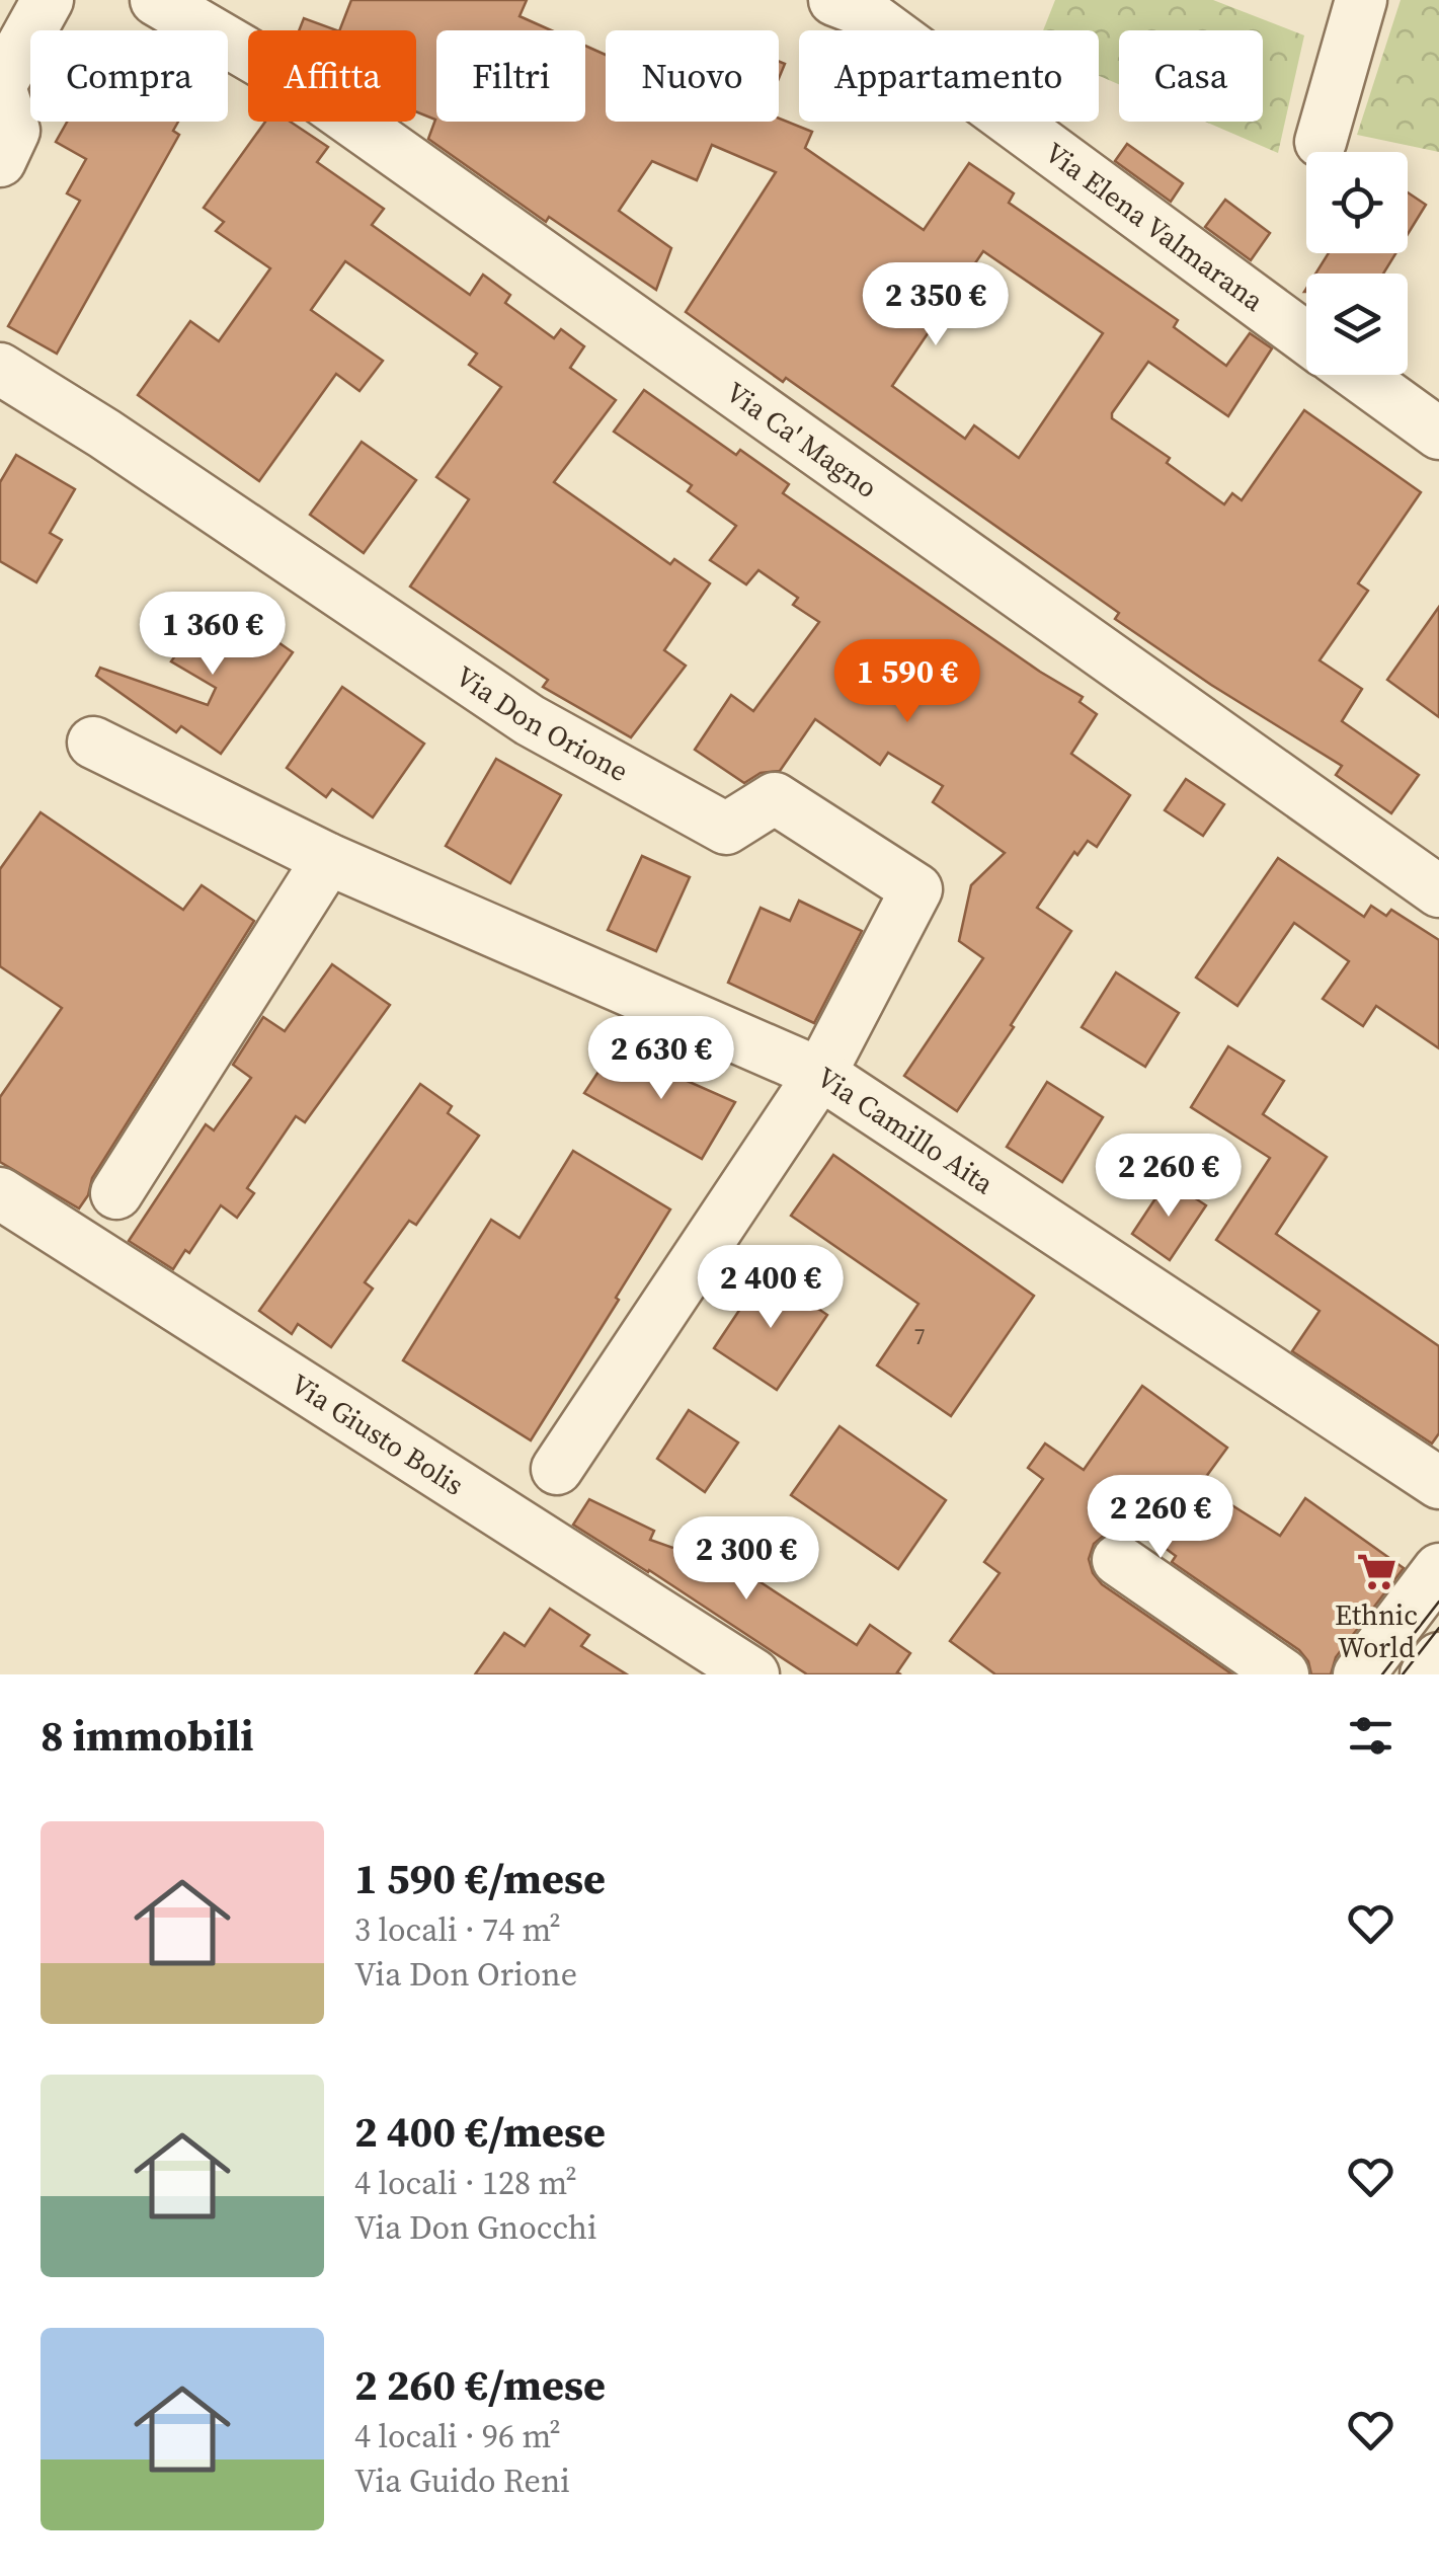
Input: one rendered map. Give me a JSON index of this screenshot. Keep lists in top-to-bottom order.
{
  "streets": {
    "street": [
      "Via Elena Valmarana",
      "Via Ca' Magno",
      "Via Don Orione",
      "Via Camillo Aita",
      "Via Giusto Bolis"
    ]
  },
  "crossings": [
    ["Via Don Orione", "Via Camillo Aita"]
  ],
  "places": {
    "supermarket": ["Ethnic World"]
  },
  "house_numbers": ["7"],
  "page": {
    "chip": [
      "Compra",
      "Affitta",
      "Filtri",
      "Nuovo",
      "Appartamento",
      "Casa"
    ],
    "price": [
      "2 350 €",
      "1 360 €",
      "1 590 €",
      "2 630 €",
      "2 260 €",
      "2 400 €",
      "2 260 €",
      "2 300 €"
    ],
    "heading": "8 immobili",
    "list": [
      {
        "name": "1 590 €/mese",
        "note": "3 locali · 74 m² · Via Don Orione"
      },
      {
        "name": "2 400 €/mese",
        "note": "4 locali · 128 m² · Via Don Gnocchi"
      },
      {
        "name": "2 260 €/mese",
        "note": "4 locali · 96 m² · Via Guido Reni"
      }
    ]
  }
}
